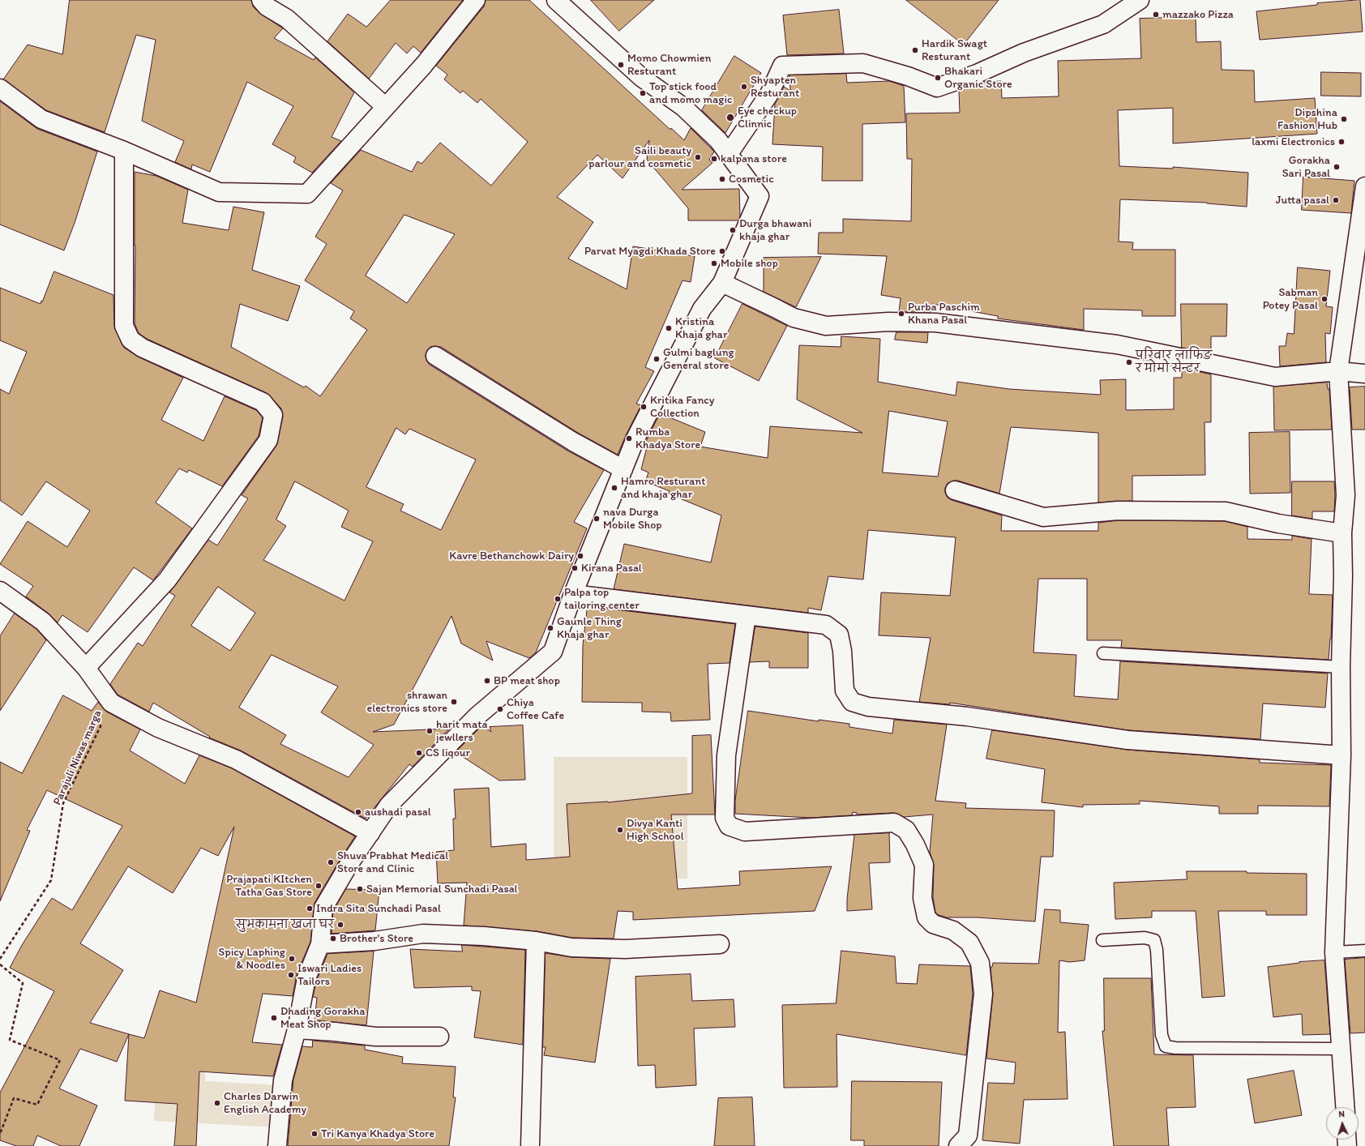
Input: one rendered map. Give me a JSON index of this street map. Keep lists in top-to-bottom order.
{
  "streets": {
    "path": ["Parajuli Niwas marga"]
  },
  "places": [
    "mazzako Pizza",
    "Hardik Swagt Resturant",
    "Momo Chowmien Resturant",
    "Bhakari Organic Store",
    "Shyapten Resturant",
    "Top stick food and momo magic",
    "Eye checkup Clinnic",
    "Dipshina Fashion Hub",
    "laxmi Electronics",
    "Saili beauty parlour and cosmetic",
    "kalpana store",
    "Gorakha Sari Pasal",
    "Cosmetic",
    "Jutta pasal",
    "Durga bhawani khaja ghar",
    "Parvat Myagdi Khada Store",
    "Mobile shop",
    "Sabman Potey Pasal",
    "Purba Paschim Khana Pasal",
    "Kristina Khaja ghar",
    "Gulmi baglung General store",
    "परिवार लाफिङ र मोमो सेन्टर",
    "Kritika Fancy Collection",
    "Rumba Khadya Store",
    "Hamro Resturant and khaja ghar",
    "nava Durga Mobile Shop",
    "Kavre Bethanchowk Dairy",
    "Kirana Pasal",
    "Palpa top tailoring center",
    "Gaunle Thing Khaja ghar",
    "BP meat shop",
    "shrawan electronics store",
    "Chiya Coffee Cafe",
    "harit mata jewllers",
    "CS liqour",
    "aushadi pasal",
    "Divya Kanti High School",
    "Shuva Prabhat Medical Store and Clinic",
    "Prajapati KItchen Tatha Gas Store",
    "Sajan Memorial Sunchadi Pasal",
    "Indra Sita Sunchadi Pasal",
    "सुभकामना खजा घर",
    "Brother's Store",
    "Spicy Laphing & Noodles",
    "Iswari Ladies Tailors",
    "Dhading Gorakha Meat Shop",
    "Charles Darwin English Academy",
    "Tri Kanya Khadya Store"
  ],
  "north": "top"
}
